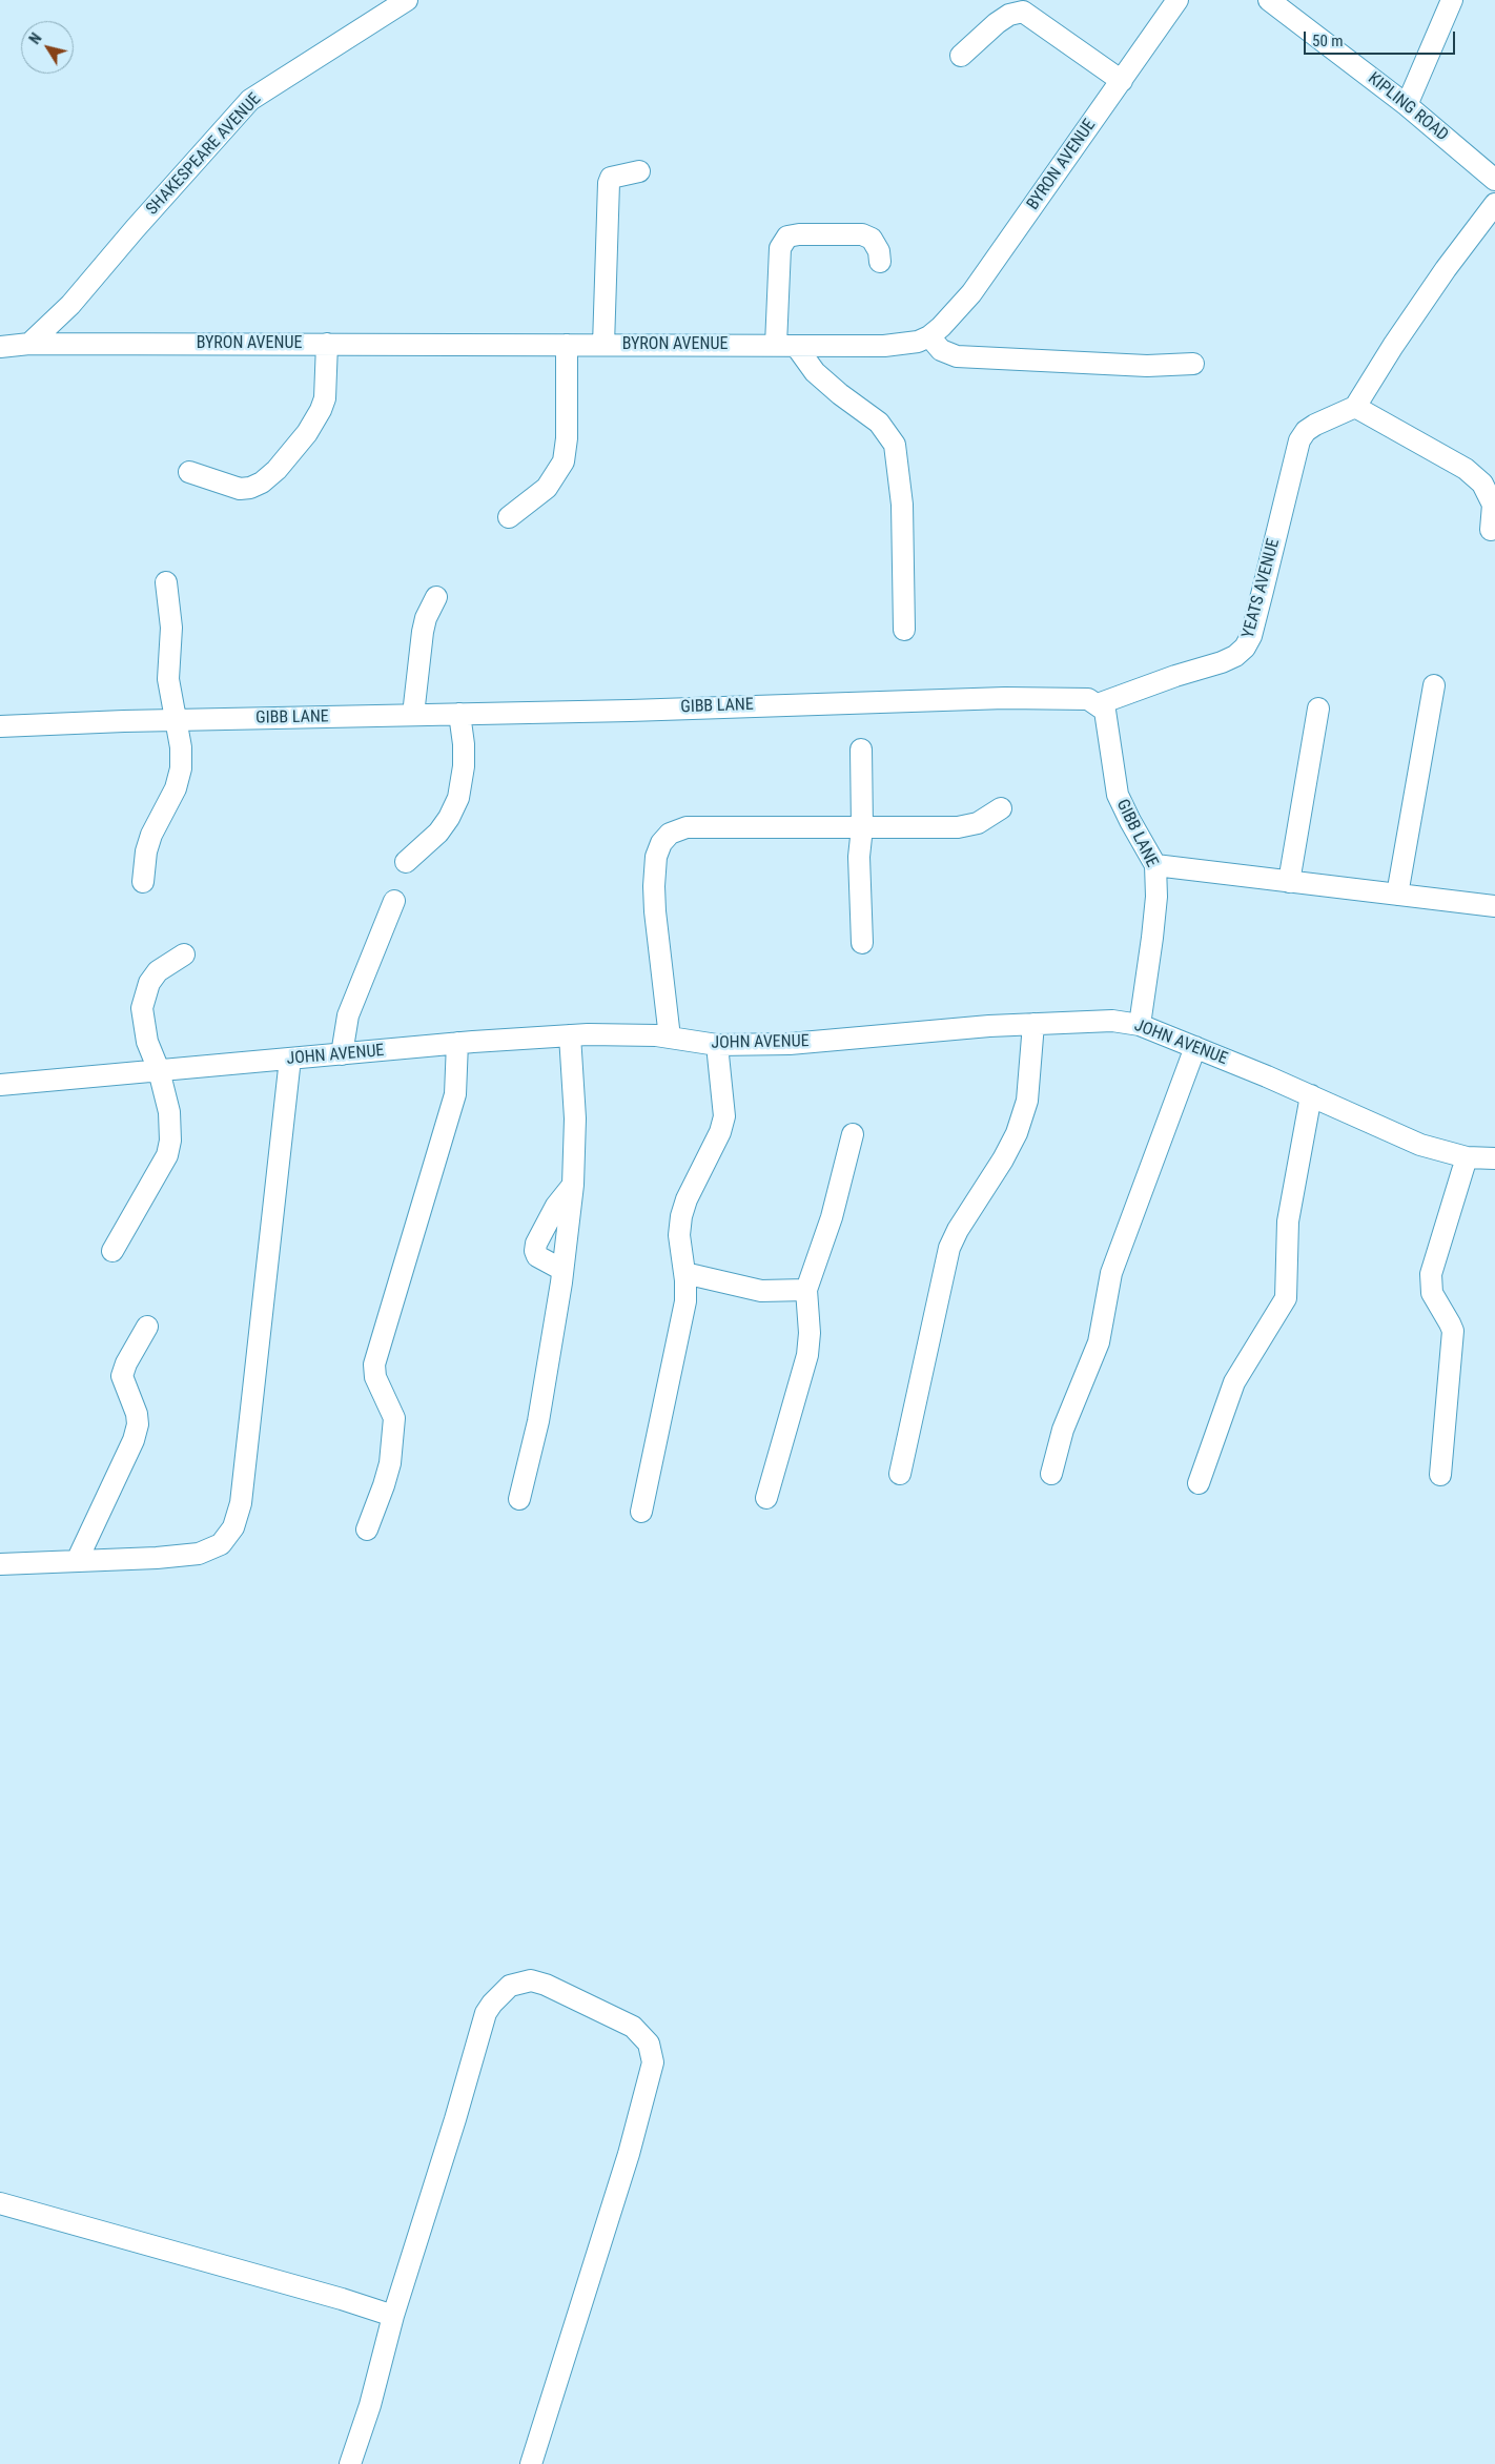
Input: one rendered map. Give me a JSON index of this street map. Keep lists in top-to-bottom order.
{
  "streets": {
    "street": [
      "KIPLING ROAD",
      "SHAKESPEARE AVENUE",
      "BYRON AVENUE",
      "YEATS AVENUE",
      "GIBB LANE",
      "JOHN AVENUE"
    ]
  },
  "crossings": [
    ["SHAKESPEARE AVENUE", "BYRON AVENUE"],
    ["YEATS AVENUE", "GIBB LANE"],
    ["GIBB LANE", "JOHN AVENUE"]
  ],
  "scale_bar": "50 m",
  "north": "top left"
}
